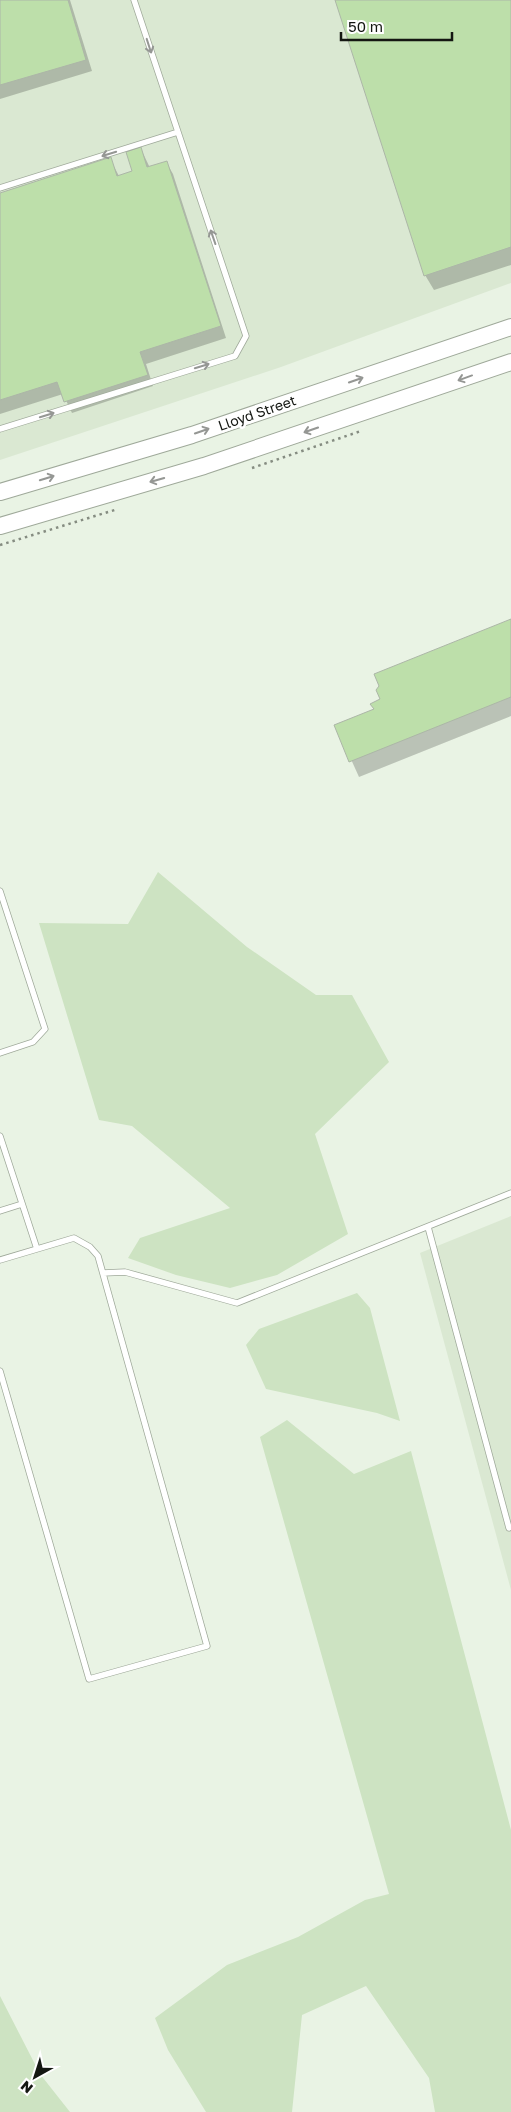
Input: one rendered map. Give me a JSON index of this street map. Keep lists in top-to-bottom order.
{
  "streets": {
    "main road": ["Lloyd Street"]
  },
  "scale_bar": "50 m",
  "north": "bottom left"
}
